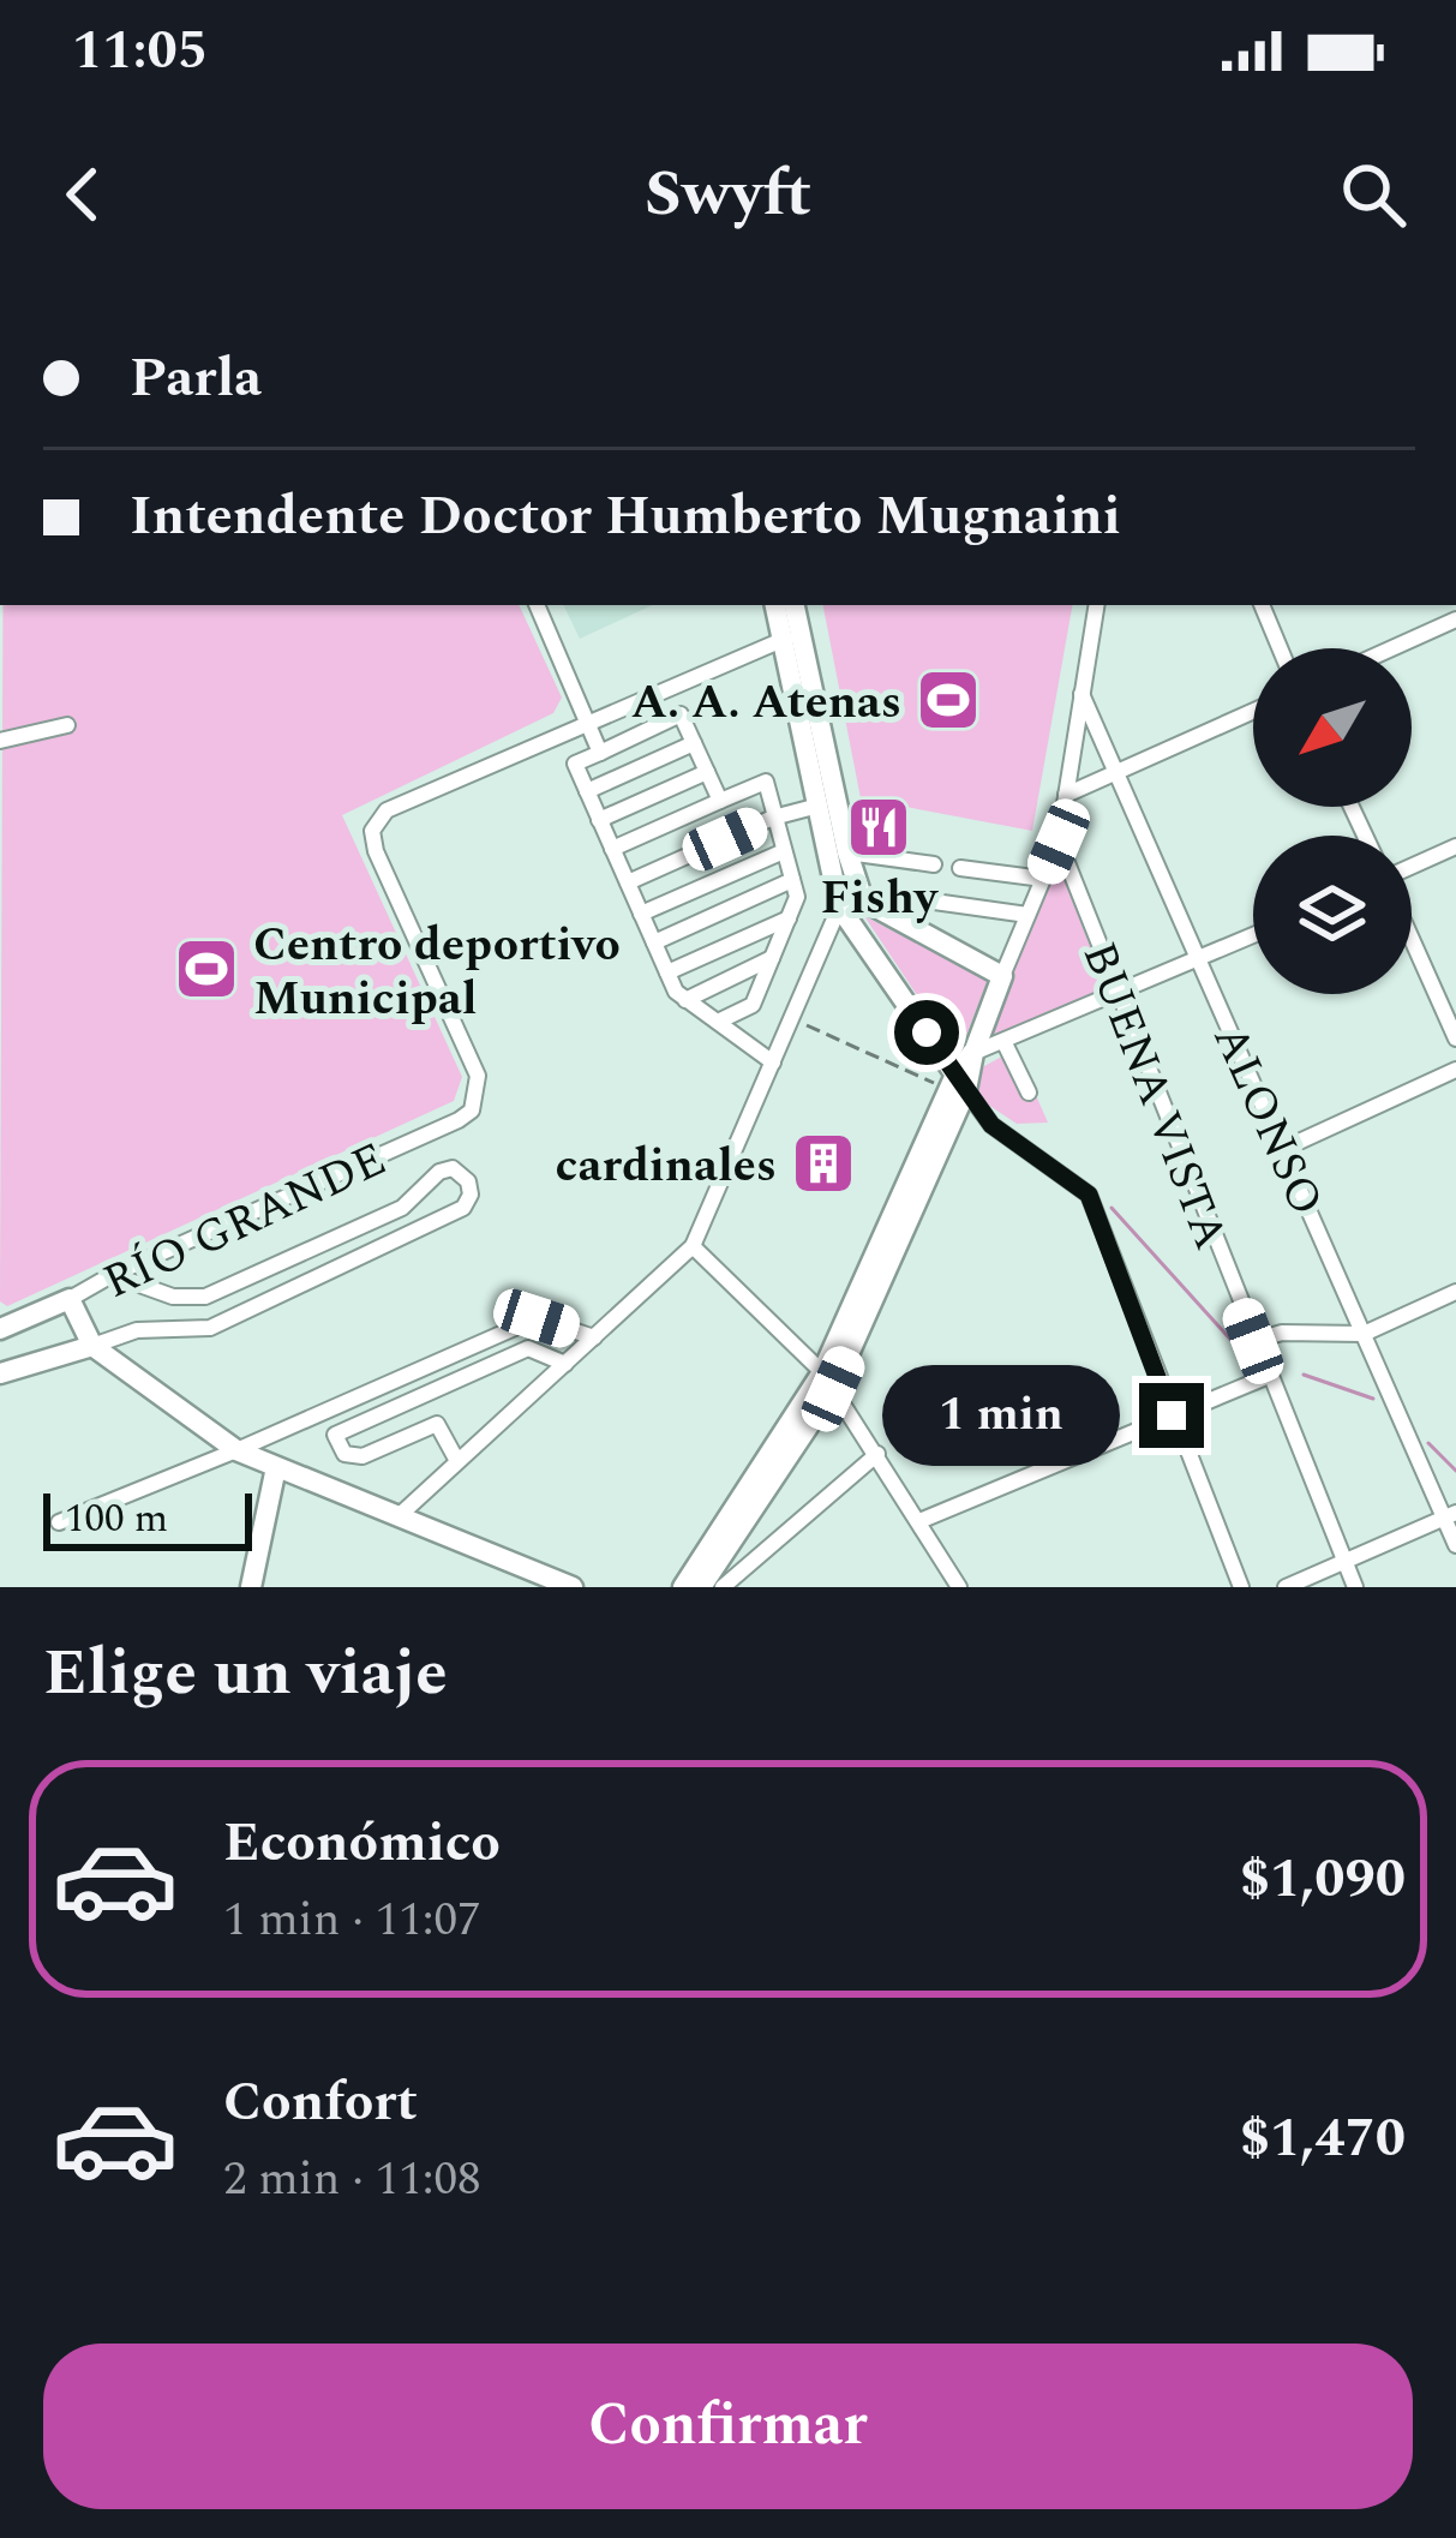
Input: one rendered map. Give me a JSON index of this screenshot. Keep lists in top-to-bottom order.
{
  "streets": {
    "main road": ["RÍO GRANDE"],
    "street": ["BUENA VISTA", "ALONSO"]
  },
  "places": {
    "sports": ["A. A. Atenas", "Centro deportivo Municipal"],
    "restaurant": ["Fishy"],
    "building": ["cardinales"]
  },
  "scale_bar": "100 m",
  "north": "bottom left",
  "page": {
    "status": "11:05",
    "header": "Swyft",
    "banner": ["Parla", "Intendente Doctor Humberto Mugnaini"],
    "bubble": "1 min",
    "scale": "100 m",
    "heading": "Elige un viaje",
    "list": [
      {
        "name": "Económico",
        "note": "1 min · 11:07",
        "value": "$1,090"
      },
      {
        "name": "Confort",
        "note": "2 min · 11:08",
        "value": "$1,470"
      }
    ],
    "buttons": "Confirmar"
  }
}
